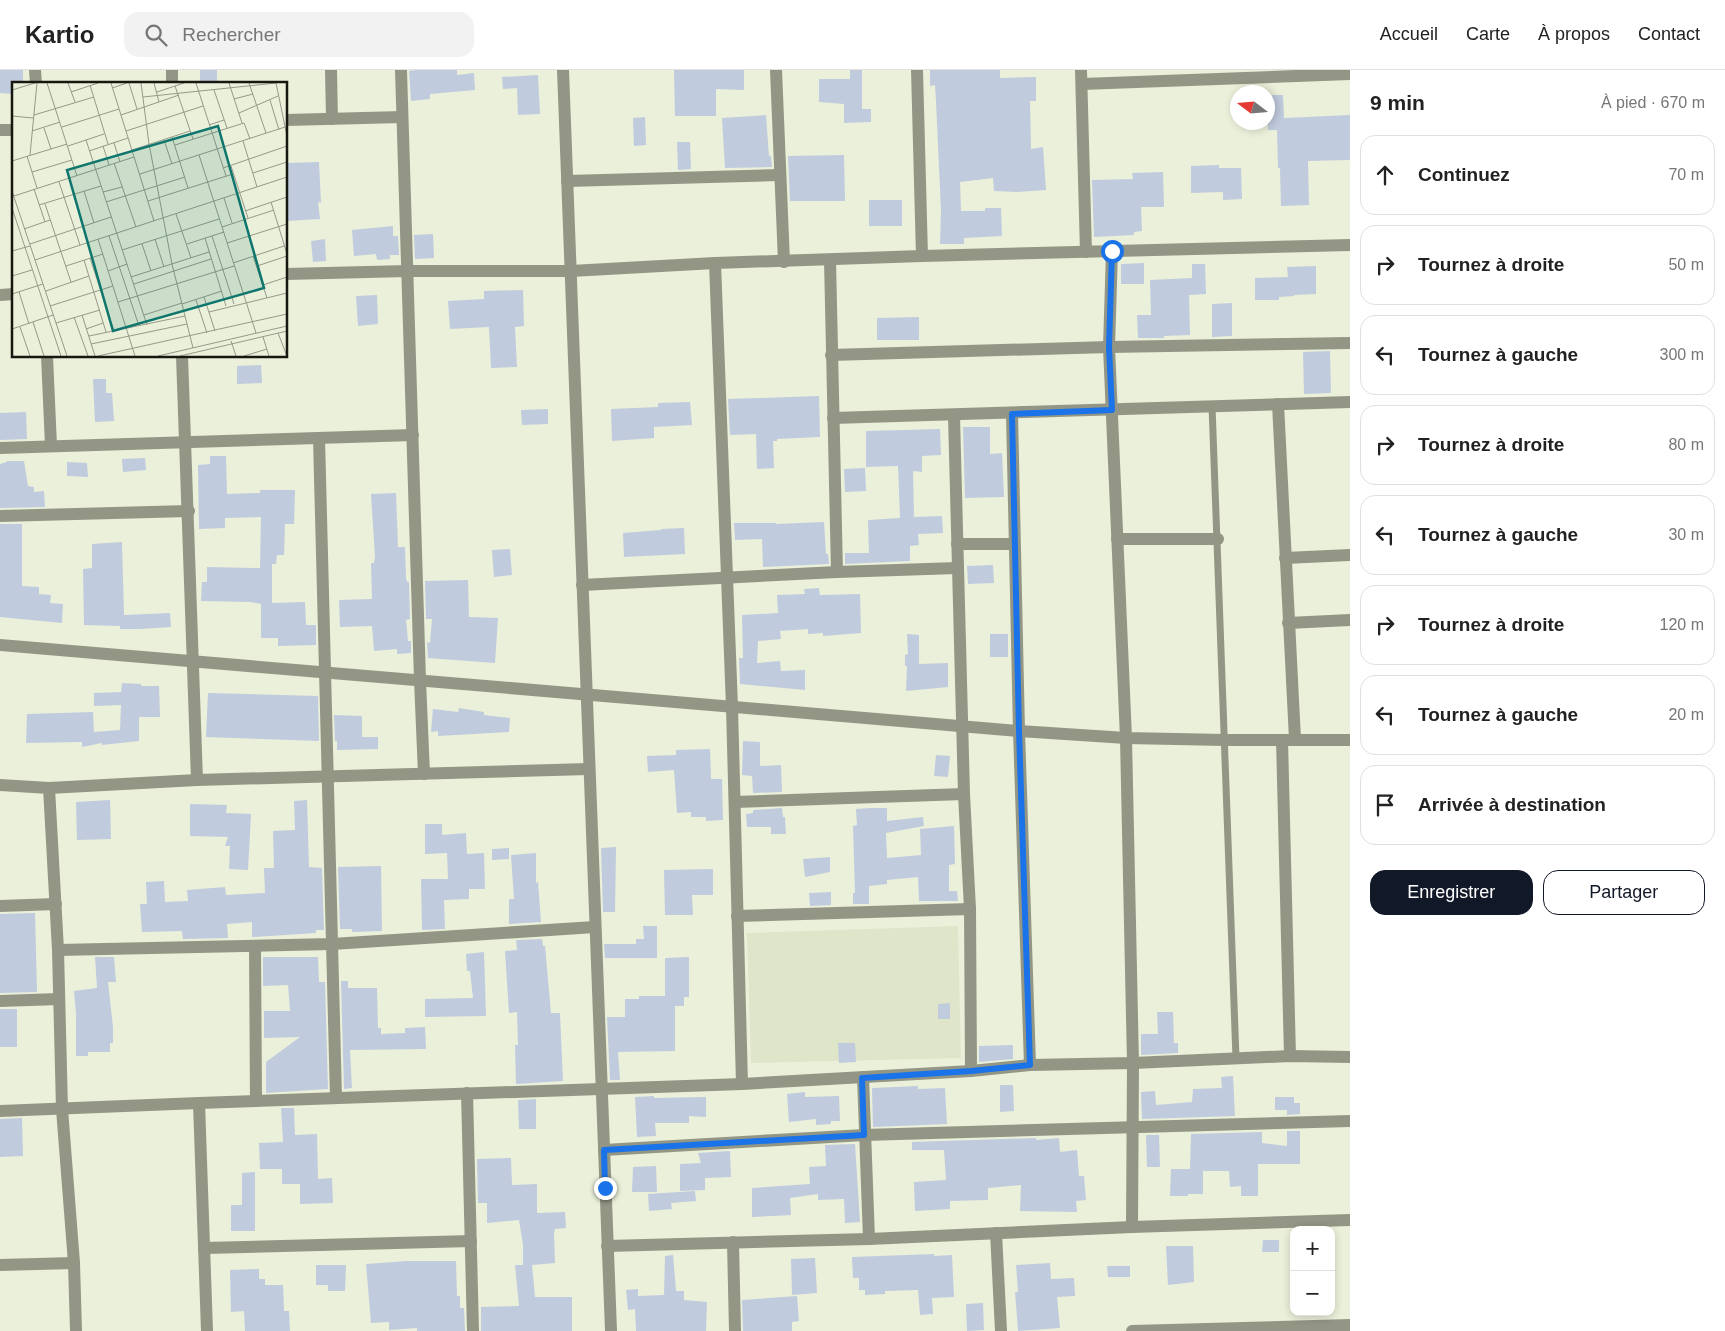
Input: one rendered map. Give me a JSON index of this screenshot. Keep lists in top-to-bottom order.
{
  "north": "left",
  "page": {
    "header": "Kartio",
    "search": "Rechercher",
    "nav": [
      "Accueil",
      "Carte",
      "À propos",
      "Contact"
    ],
    "heading": ["9 min", "À pied · 670 m"],
    "list": [
      ["Continuez", "70 m"],
      ["Tournez à droite", "50 m"],
      ["Tournez à gauche", "300 m"],
      ["Tournez à droite", "80 m"],
      ["Tournez à gauche", "30 m"],
      ["Tournez à droite", "120 m"],
      ["Tournez à gauche", "20 m"],
      "Arrivée à destination"
    ],
    "buttons": ["Enregistrer", "Partager"],
    "map_buttons": ["+", "−"]
  }
}
